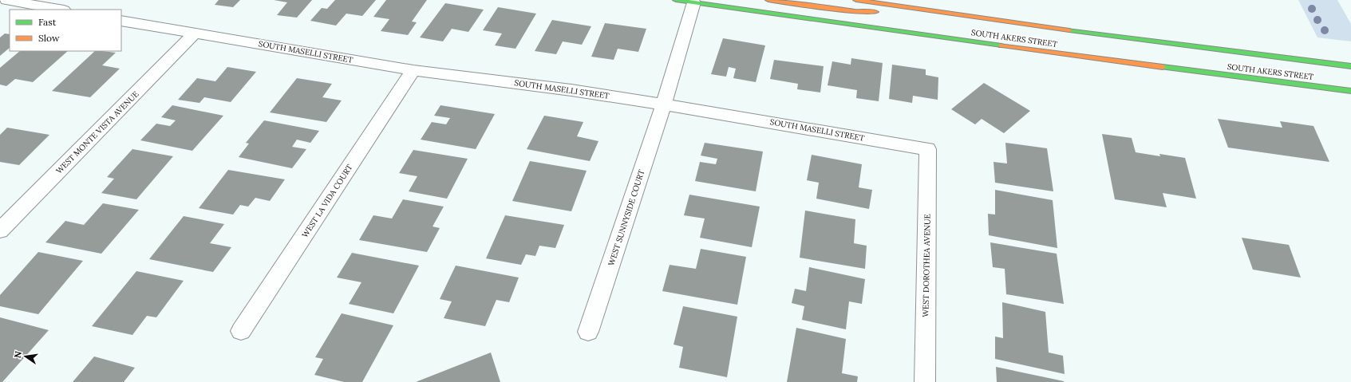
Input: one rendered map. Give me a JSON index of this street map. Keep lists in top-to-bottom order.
{
  "streets": {
    "main road": ["SOUTH AKERS STREET"],
    "street": [
      "SOUTH MASELLI STREET",
      "WEST MONTE VISTA AVENUE",
      "WEST LA VIDA COURT",
      "WEST SUNNYSIDE COURT",
      "WEST DOROTHEA AVENUE"
    ]
  },
  "crossings": [
    ["SOUTH AKERS STREET", "WEST SUNNYSIDE COURT"],
    ["SOUTH MASELLI STREET", "WEST MONTE VISTA AVENUE"],
    ["SOUTH MASELLI STREET", "WEST LA VIDA COURT"],
    ["SOUTH MASELLI STREET", "WEST SUNNYSIDE COURT"],
    ["SOUTH MASELLI STREET", "WEST DOROTHEA AVENUE"]
  ],
  "legend": ["Fast", "Slow"],
  "north": "left"
}
